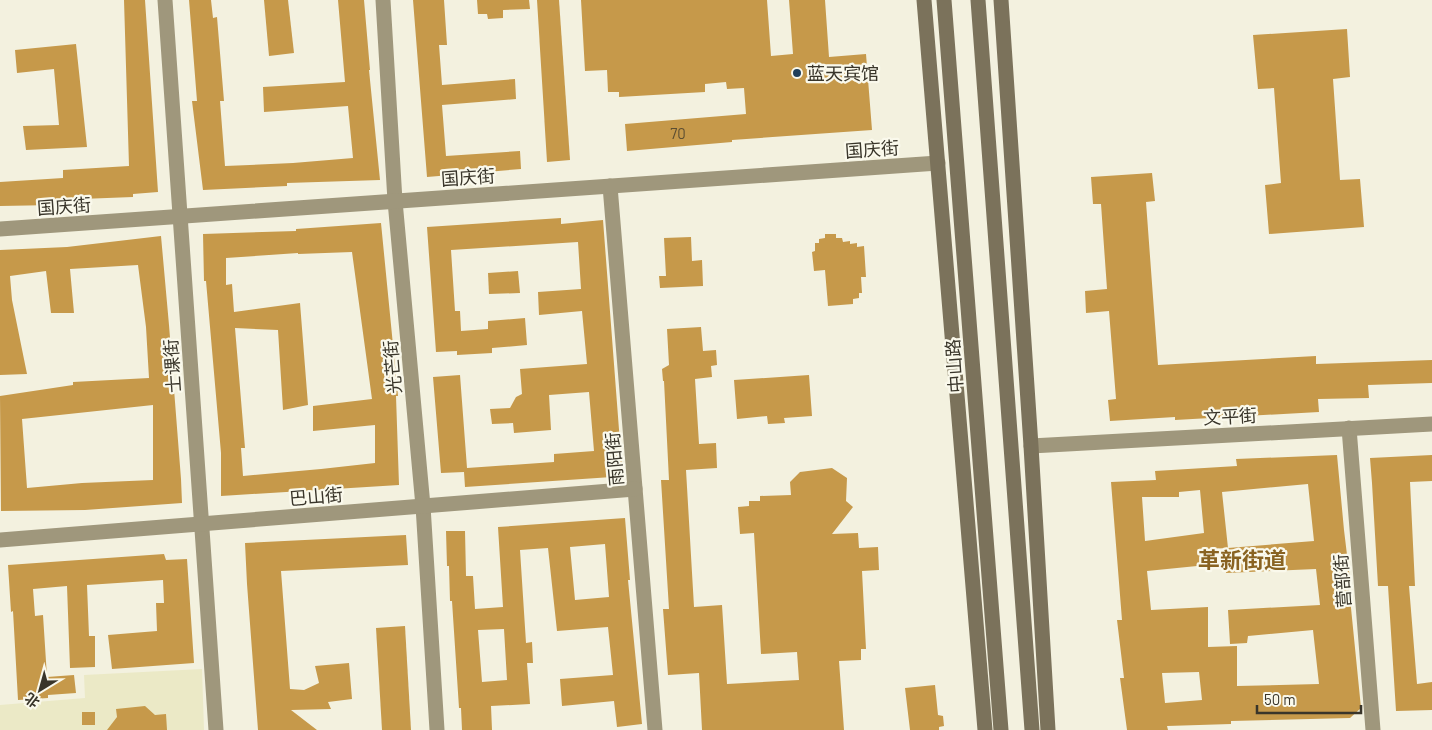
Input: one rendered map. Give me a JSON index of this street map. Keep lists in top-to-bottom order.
{
  "streets": {
    "main road": ["中山路"],
    "street": [
      "国庆街",
      "士课街",
      "光芒街",
      "文平街",
      "雨阳街",
      "巴山街",
      "营部街"
    ]
  },
  "crossings": [
    ["国庆街", "士课街"],
    ["国庆街", "光芒街"],
    ["国庆街", "雨阳街"],
    ["士课街", "巴山街"],
    ["光芒街", "巴山街"],
    ["文平街", "营部街"],
    ["雨阳街", "巴山街"]
  ],
  "districts": ["革新街道"],
  "places": ["蓝天宾馆"],
  "house_numbers": ["70"],
  "scale_bar": "50 m",
  "north": "bottom left"
}
